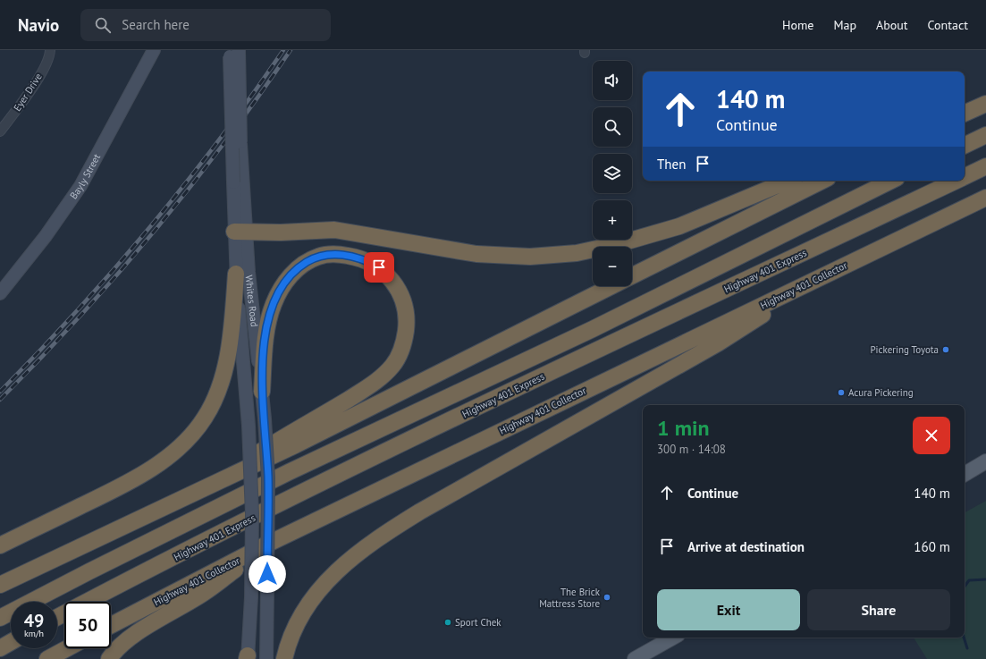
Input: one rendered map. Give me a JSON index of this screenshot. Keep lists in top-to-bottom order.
{
  "streets": {
    "highway": ["Highway 401 Express", "Highway 401 Collector"],
    "main road": ["Bayly Street", "Whites Road"],
    "street": ["Eyer Drive"]
  },
  "places": [
    "Pickering Toyota",
    "Acura Pickering",
    "The Brick Mattress Store",
    "Sport Chek"
  ],
  "page": {
    "header": "Navio",
    "search": "Search here",
    "nav": [
      "Home",
      "Map",
      "About",
      "Contact"
    ],
    "map_buttons": ["+", "−"],
    "turn": ["140 m", "Continue"],
    "then": "Then",
    "heading": ["1 min", "300 m · 14:08"],
    "list": [
      {
        "name": "Continue",
        "value": "140 m"
      },
      {
        "name": "Arrive at destination",
        "value": "160 m"
      }
    ],
    "buttons": ["Exit", "Share"],
    "speed": "49 km/h",
    "limit": "50"
  }
}
